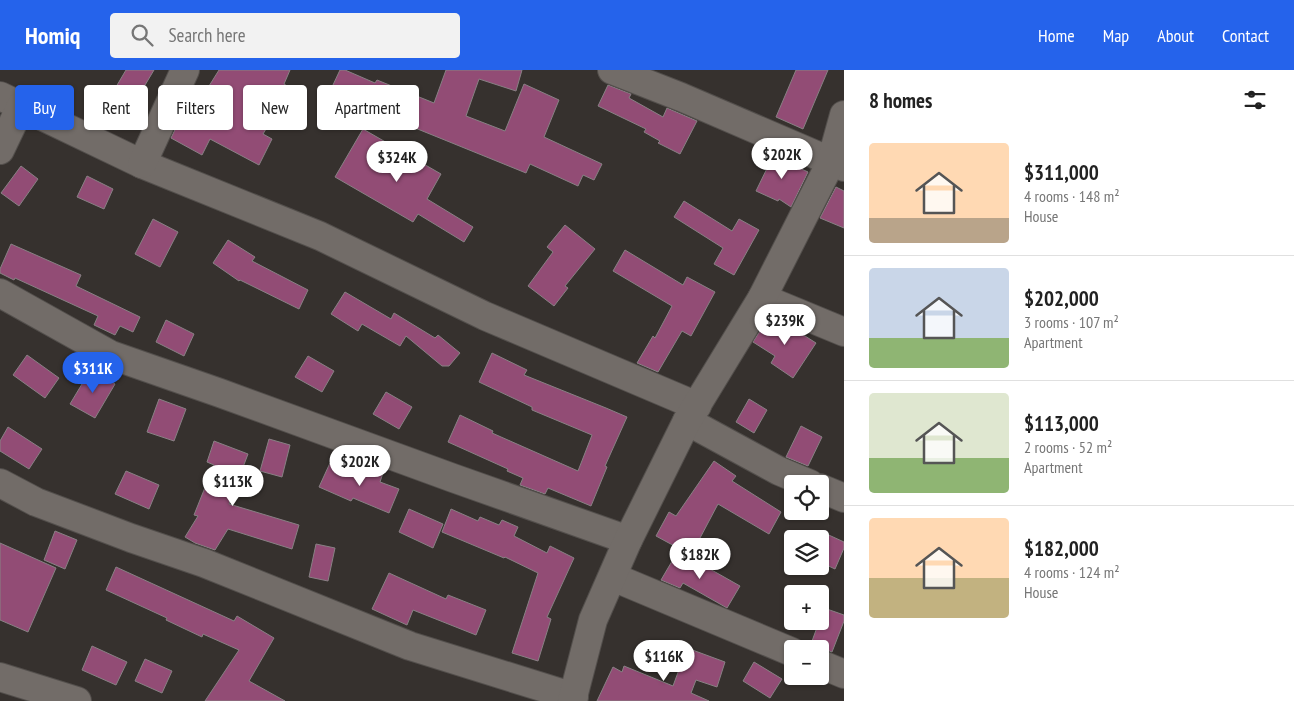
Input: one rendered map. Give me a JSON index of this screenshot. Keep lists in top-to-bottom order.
{
  "page": {
    "header": "Homiq",
    "search": "Search here",
    "nav": [
      "Home",
      "Map",
      "About",
      "Contact"
    ],
    "heading": "8 homes",
    "chip": [
      "Buy",
      "Rent",
      "Filters",
      "New",
      "Apartment"
    ],
    "list": [
      {
        "name": "$311,000",
        "note": "4 rooms · 148 m² · House"
      },
      {
        "name": "$202,000",
        "note": "3 rooms · 107 m² · Apartment"
      },
      {
        "name": "$113,000",
        "note": "2 rooms · 52 m² · Apartment"
      },
      {
        "name": "$182,000",
        "note": "4 rooms · 124 m² · House"
      }
    ],
    "price": [
      "$202K",
      "$324K",
      "$239K",
      "$311K",
      "$202K",
      "$113K",
      "$182K",
      "$116K"
    ],
    "map_buttons": ["+", "−"]
  }
}
